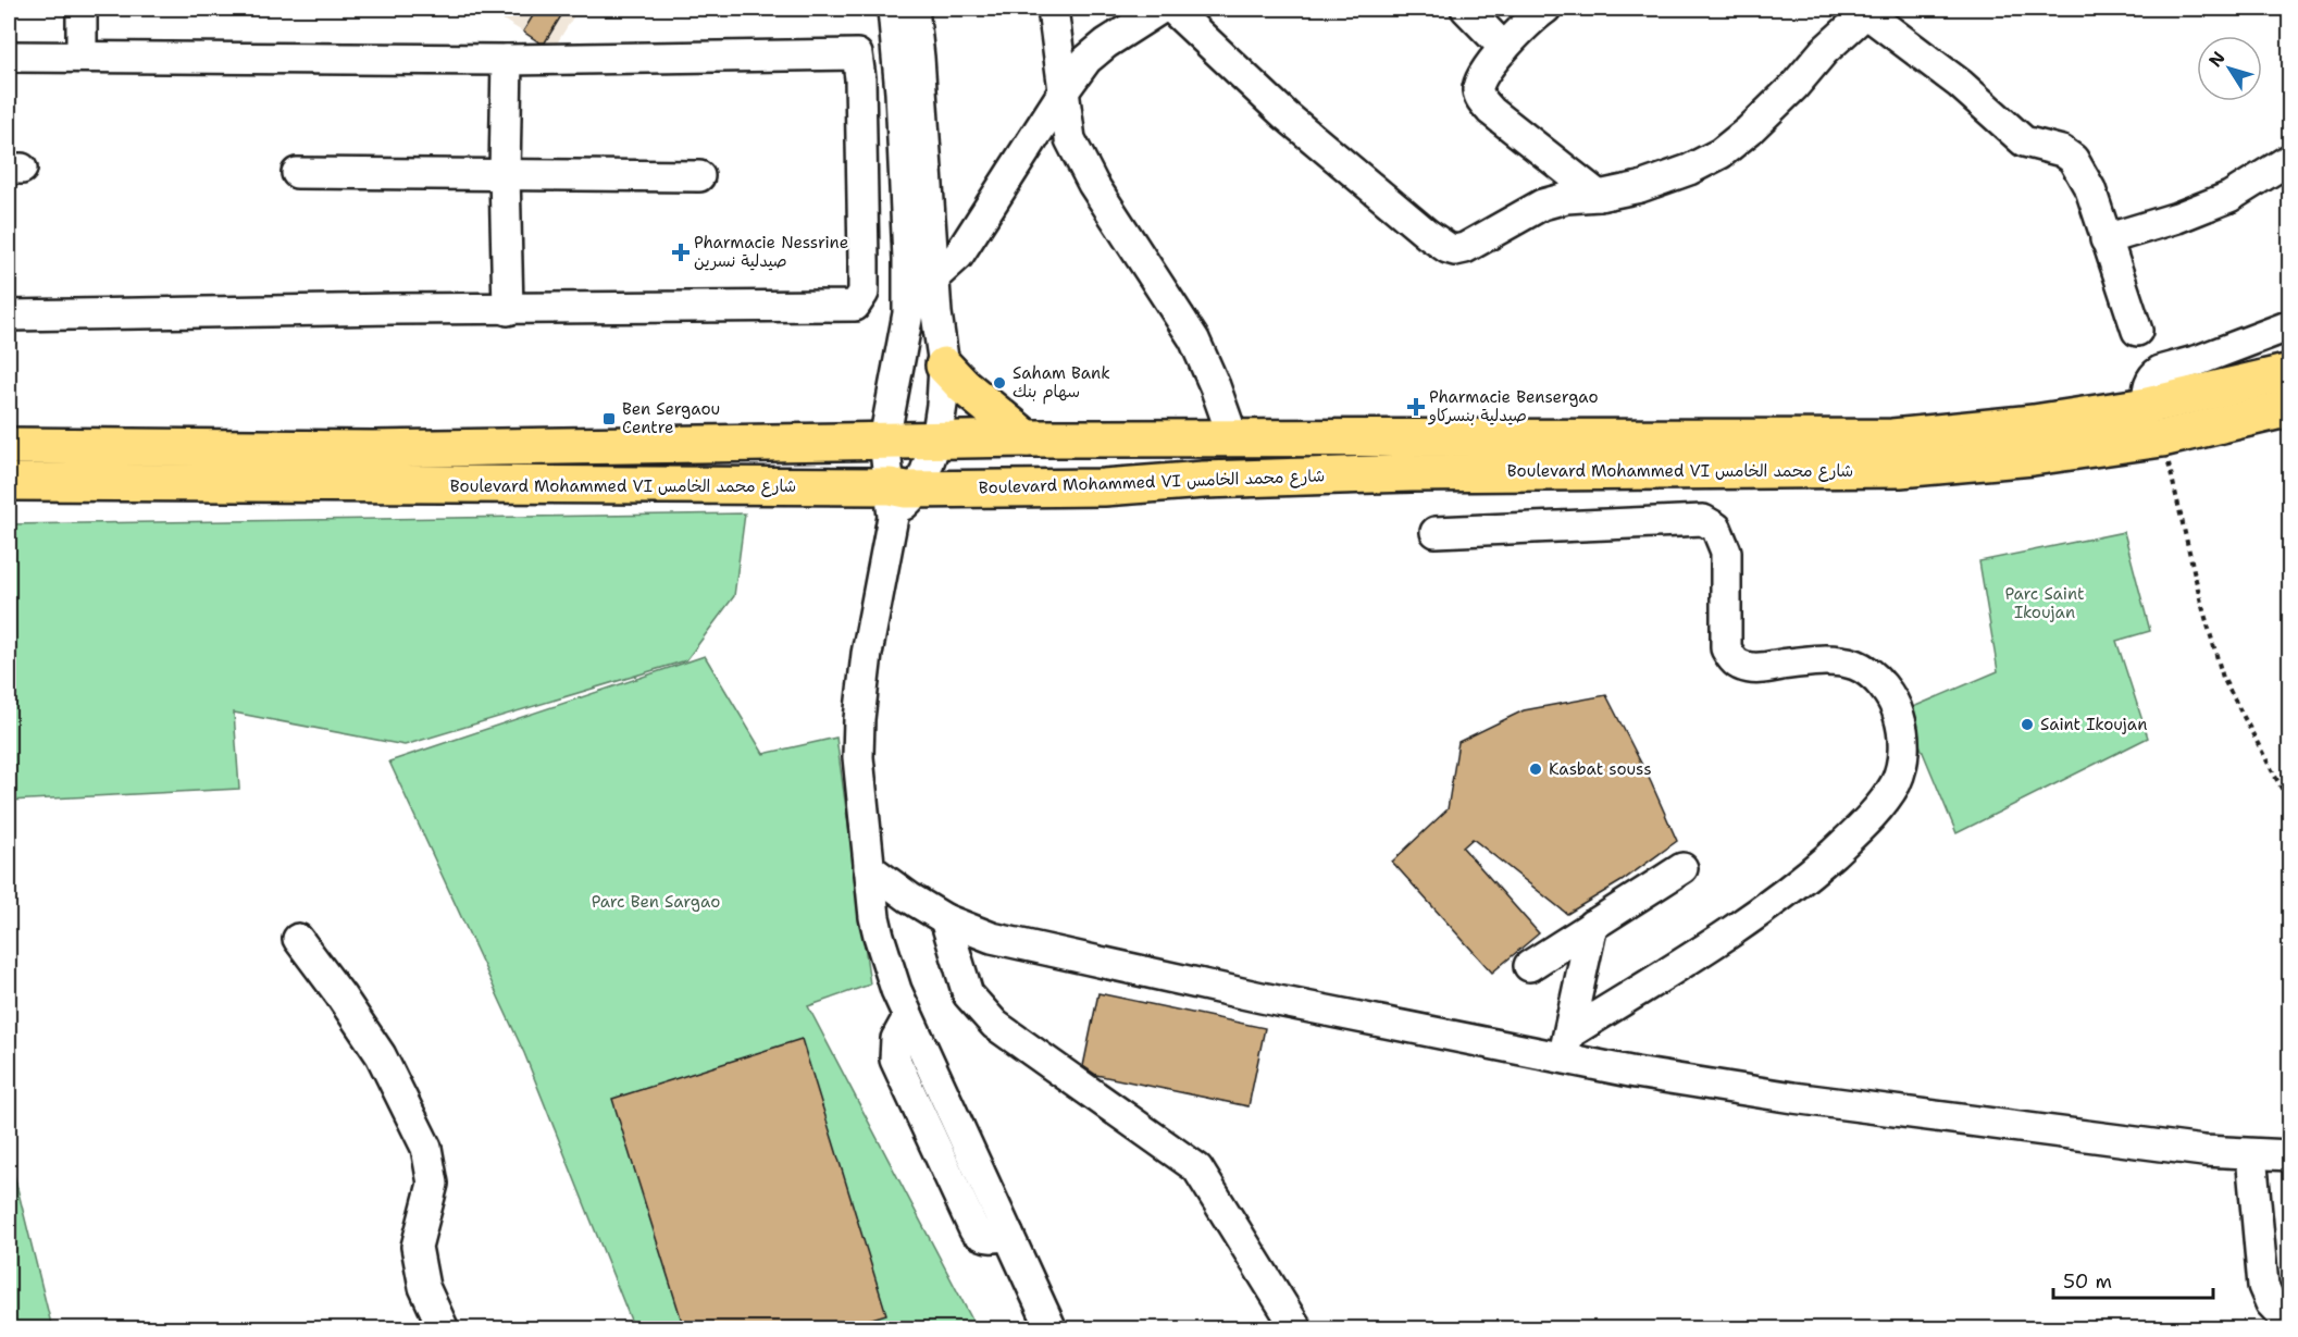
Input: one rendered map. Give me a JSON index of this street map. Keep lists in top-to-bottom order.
{
  "streets": {
    "main road": ["Boulevard Mohammed VI شارع محمد الخامس"]
  },
  "parks": ["Parc Saint Ikoujan", "Parc Ben Sargao"],
  "places": {
    "health": ["Pharmacie Nessrine صيدلية نسرين", "Pharmacie Bensergao صيدلية بنسركاو"],
    "other": ["Saham Bank سهام بنك", "Saint Ikoujan", "Kasbat souss"],
    "transit": ["Ben Sergaou Centre"]
  },
  "scale_bar": "50 m",
  "north": "top left"
}
